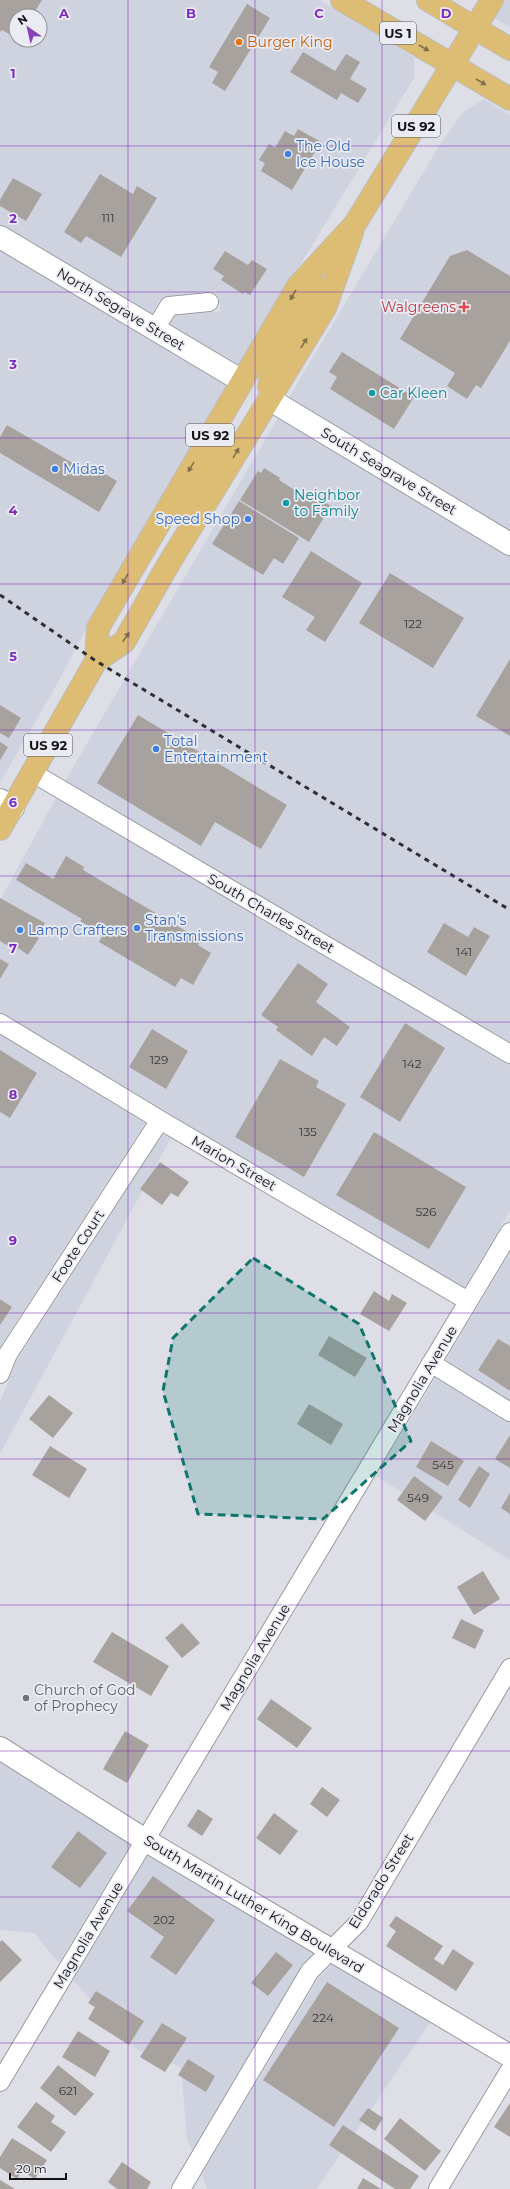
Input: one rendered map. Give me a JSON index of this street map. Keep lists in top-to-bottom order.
{
  "streets": {
    "main road": ["US 1", "US 92"],
    "street": [
      "North Segrave Street",
      "South Seagrave Street",
      "South Charles Street",
      "Marion Street",
      "Foote Court",
      "Magnolia Avenue",
      "Eldorado Street",
      "South Martin Luther King Boulevard"
    ]
  },
  "crossings": [
    ["US 1", "US 92"],
    ["US 92", "North Segrave Street"],
    ["US 92", "South Seagrave Street"],
    ["US 92", "South Charles Street"],
    ["Marion Street", "Foote Court"],
    ["Marion Street", "Magnolia Avenue"],
    ["Magnolia Avenue", "South Martin Luther King Boulevard"],
    ["Eldorado Street", "South Martin Luther King Boulevard"]
  ],
  "places": {
    "other": [
      "Burger King",
      "The Old Ice House",
      "Car Kleen",
      "Midas",
      "Neighbor to Family",
      "Speed Shop",
      "Total Entertainment",
      "Stan's Transmissions",
      "Lamp Crafters",
      "Church of God of Prophecy"
    ],
    "health": ["Walgreens"]
  },
  "house_numbers": [
    "111",
    "122",
    "141",
    "129",
    "142",
    "135",
    "526",
    "545",
    "549",
    "202",
    "224",
    "621"
  ],
  "scale_bar": "20 m",
  "north": "top left",
  "grid": {
    "columns": [
      "A",
      "B",
      "C",
      "D"
    ],
    "rows": [
      "1",
      "2",
      "3",
      "4",
      "5",
      "6",
      "7",
      "8",
      "9"
    ]
  }
}
